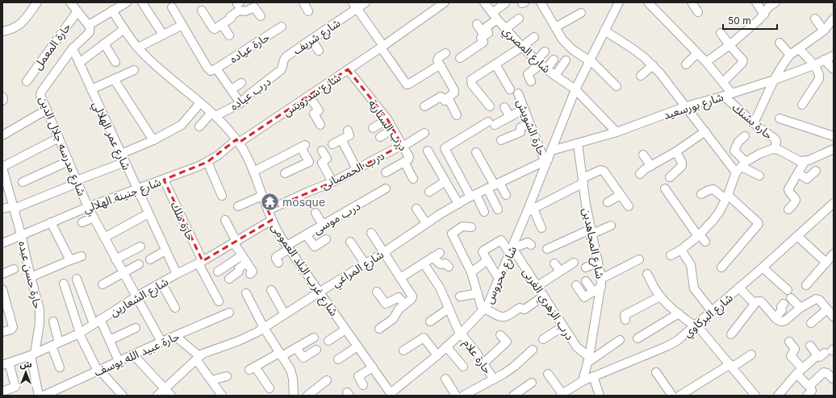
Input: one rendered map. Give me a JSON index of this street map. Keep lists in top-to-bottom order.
{
  "streets": {
    "street": [
      "شارع شريف",
      "حارة المعمل",
      "حارة عياده",
      "شارع المصري",
      "درب عياده",
      "شارع سدرويس",
      "شارع بورسعيد",
      "حارة بشنك",
      "درب السنارية",
      "حارة الشويش",
      "شارع عمر الهلالي",
      "شارع مدرسه جلال الدين",
      "درب الحمصانى",
      "شارع جنينة الهلالي",
      "درب موسى",
      "حارة ملك",
      "شارع المجاهدين",
      "شارع المراغي",
      "شارع غرب البلد العمومى",
      "حارة حسن عبده",
      "شارع محروس",
      "شارع الشعارين",
      "درب الزهري الغربى",
      "شارع البركاوي",
      "حارة عبيد الله يوسف",
      "حارة علام"
    ]
  },
  "crossings": [
    ["شارع شريف", "درب عياده"],
    ["شارع المصري", "شارع بورسعيد"],
    ["درب عياده", "شارع غرب البلد العمومى"],
    ["شارع سدرويس", "درب السنارية"],
    ["شارع سدرويس", "شارع جنينة الهلالي"],
    ["شارع سدرويس", "شارع غرب البلد العمومى"],
    ["شارع بورسعيد", "حارة بشنك"],
    ["شارع بورسعيد", "شارع المجاهدين"],
    ["درب السنارية", "درب الحمصانى"],
    ["حارة الشويش", "شارع المراغي"],
    ["حارة الشويش", "شارع محروس"],
    ["شارع عمر الهلالي", "شارع مدرسه جلال الدين"],
    ["شارع عمر الهلالي", "شارع جنينة الهلالي"],
    ["شارع عمر الهلالي", "شارع الشعارين"],
    ["شارع مدرسه جلال الدين", "شارع جنينة الهلالي"],
    ["شارع مدرسه جلال الدين", "شارع الشعارين"],
    ["شارع مدرسه جلال الدين", "حارة عبيد الله يوسف"],
    ["درب الحمصانى", "شارع غرب البلد العمومى"],
    ["شارع جنينة الهلالي", "حارة ملك"],
    ["شارع جنينة الهلالي", "شارع غرب البلد العمومى"],
    ["شارع جنينة الهلالي", "حارة حسن عبده"],
    ["درب موسى", "شارع غرب البلد العمومى"],
    ["حارة ملك", "شارع الشعارين"],
    ["شارع المجاهدين", "درب الزهري الغربى"],
    ["شارع المجاهدين", "شارع البركاوي"],
    ["شارع المراغي", "شارع غرب البلد العمومى"],
    ["شارع المراغي", "شارع محروس"],
    ["شارع غرب البلد العمومى", "شارع محروس"],
    ["شارع غرب البلد العمومى", "شارع الشعارين"],
    ["حارة حسن عبده", "شارع الشعارين"],
    ["شارع محروس", "درب الزهري الغربى"],
    ["شارع محروس", "حارة علام"]
  ],
  "places": {
    "temple": ["mosque"]
  },
  "scale_bar": "50 m",
  "north": "top"
}
